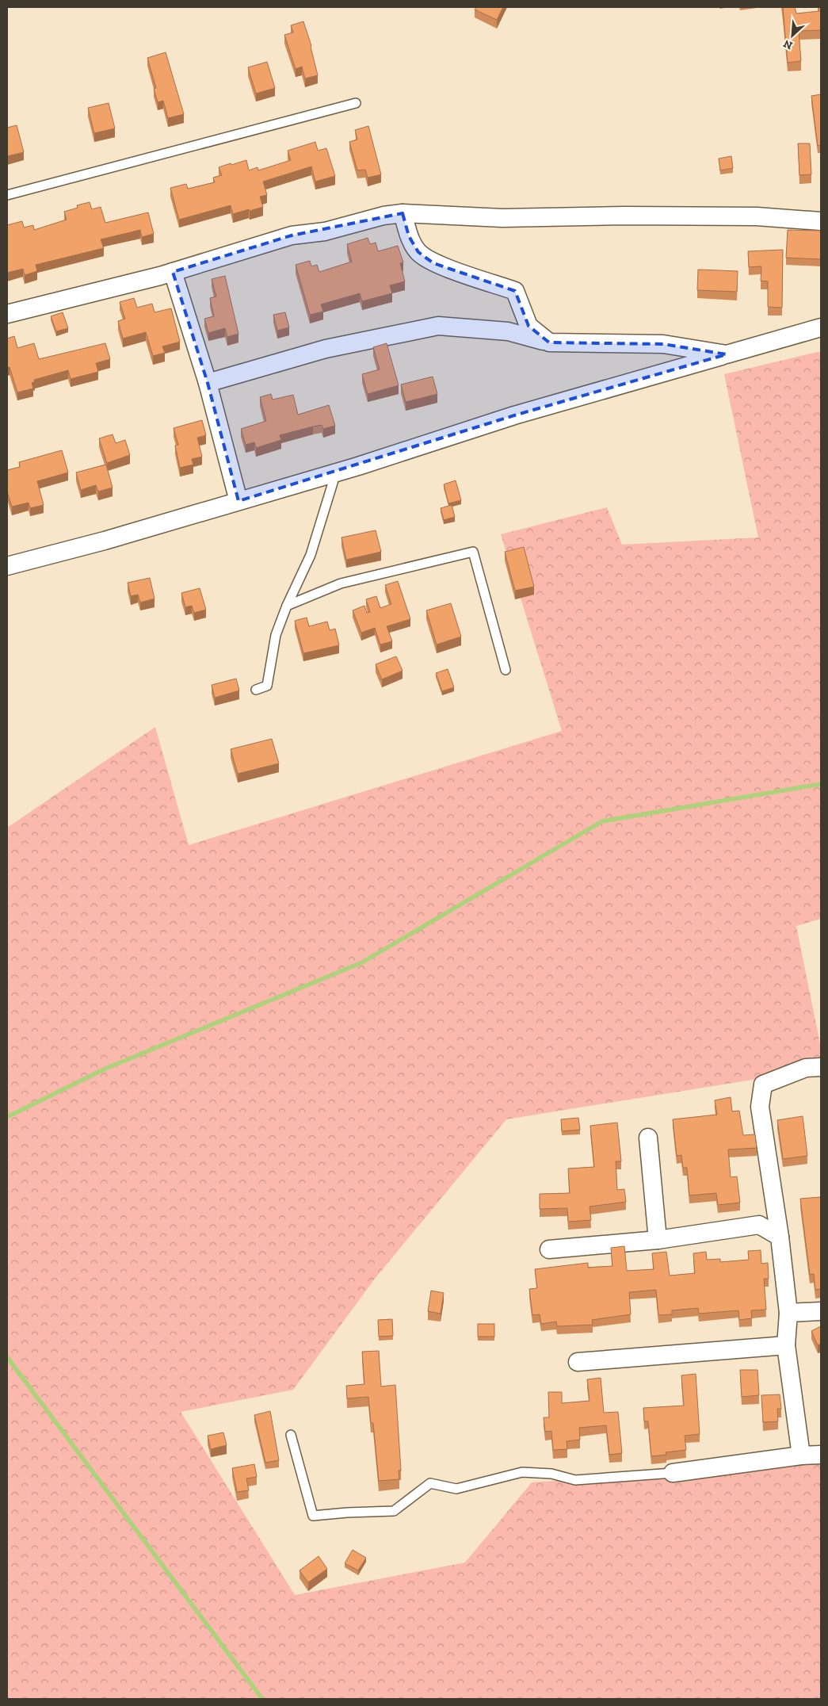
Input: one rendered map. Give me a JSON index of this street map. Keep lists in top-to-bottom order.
{
  "north": "bottom left"
}
